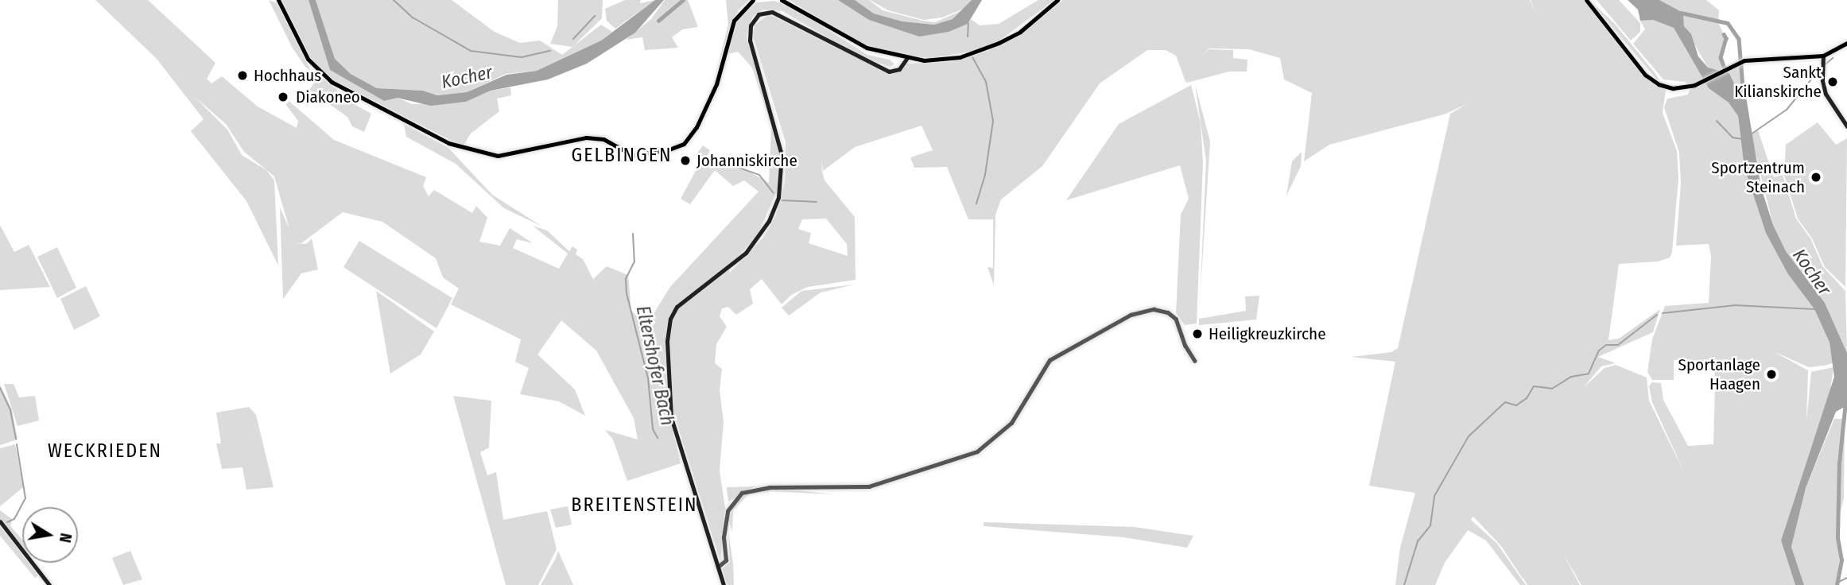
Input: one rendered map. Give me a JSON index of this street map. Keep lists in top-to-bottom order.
{
  "districts": ["GELBINGEN", "WECKRIEDEN", "BREITENSTEIN"],
  "water": ["Kocher", "Eltershofer Bach"],
  "places": [
    "Hochhaus",
    "Sankt Kilianskirche",
    "Diakoneo",
    "Johanniskirche",
    "Sportzentrum Steinach",
    "Heiligkreuzkirche",
    "Sportanlage Haagen"
  ],
  "north": "right"
}
